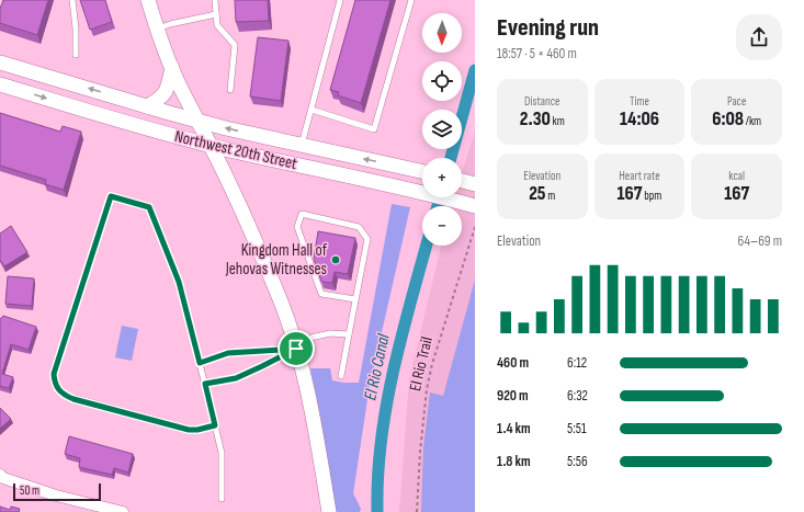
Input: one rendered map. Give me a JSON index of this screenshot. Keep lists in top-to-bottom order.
{
  "streets": {
    "street": ["Northwest 20th Street"],
    "path": ["El Rio Trail"]
  },
  "water": ["El Rio Canal"],
  "places": ["Kingdom Hall of Jehovas Witnesses"],
  "scale_bar": "50 m",
  "north": "bottom",
  "page": {
    "heading": ["Evening run", "18:57 · 5 × 460 m"],
    "map_buttons": ["+", "−"],
    "stats": [
      ["Distance", "2.30 km"],
      ["Time", "14:06"],
      ["Pace", "6:08 /km"],
      ["Elevation", "25 m"],
      ["Heart rate", "167 bpm"],
      ["kcal", "167"]
    ],
    "chart": ["Elevation", "64–69 m"],
    "list": [
      {
        "name": "460 m",
        "note": "6:12"
      },
      {
        "name": "920 m",
        "note": "6:32"
      },
      {
        "name": "1.4 km",
        "note": "5:51"
      },
      {
        "name": "1.8 km",
        "note": "5:56"
      }
    ],
    "scale": "50 m"
  }
}
